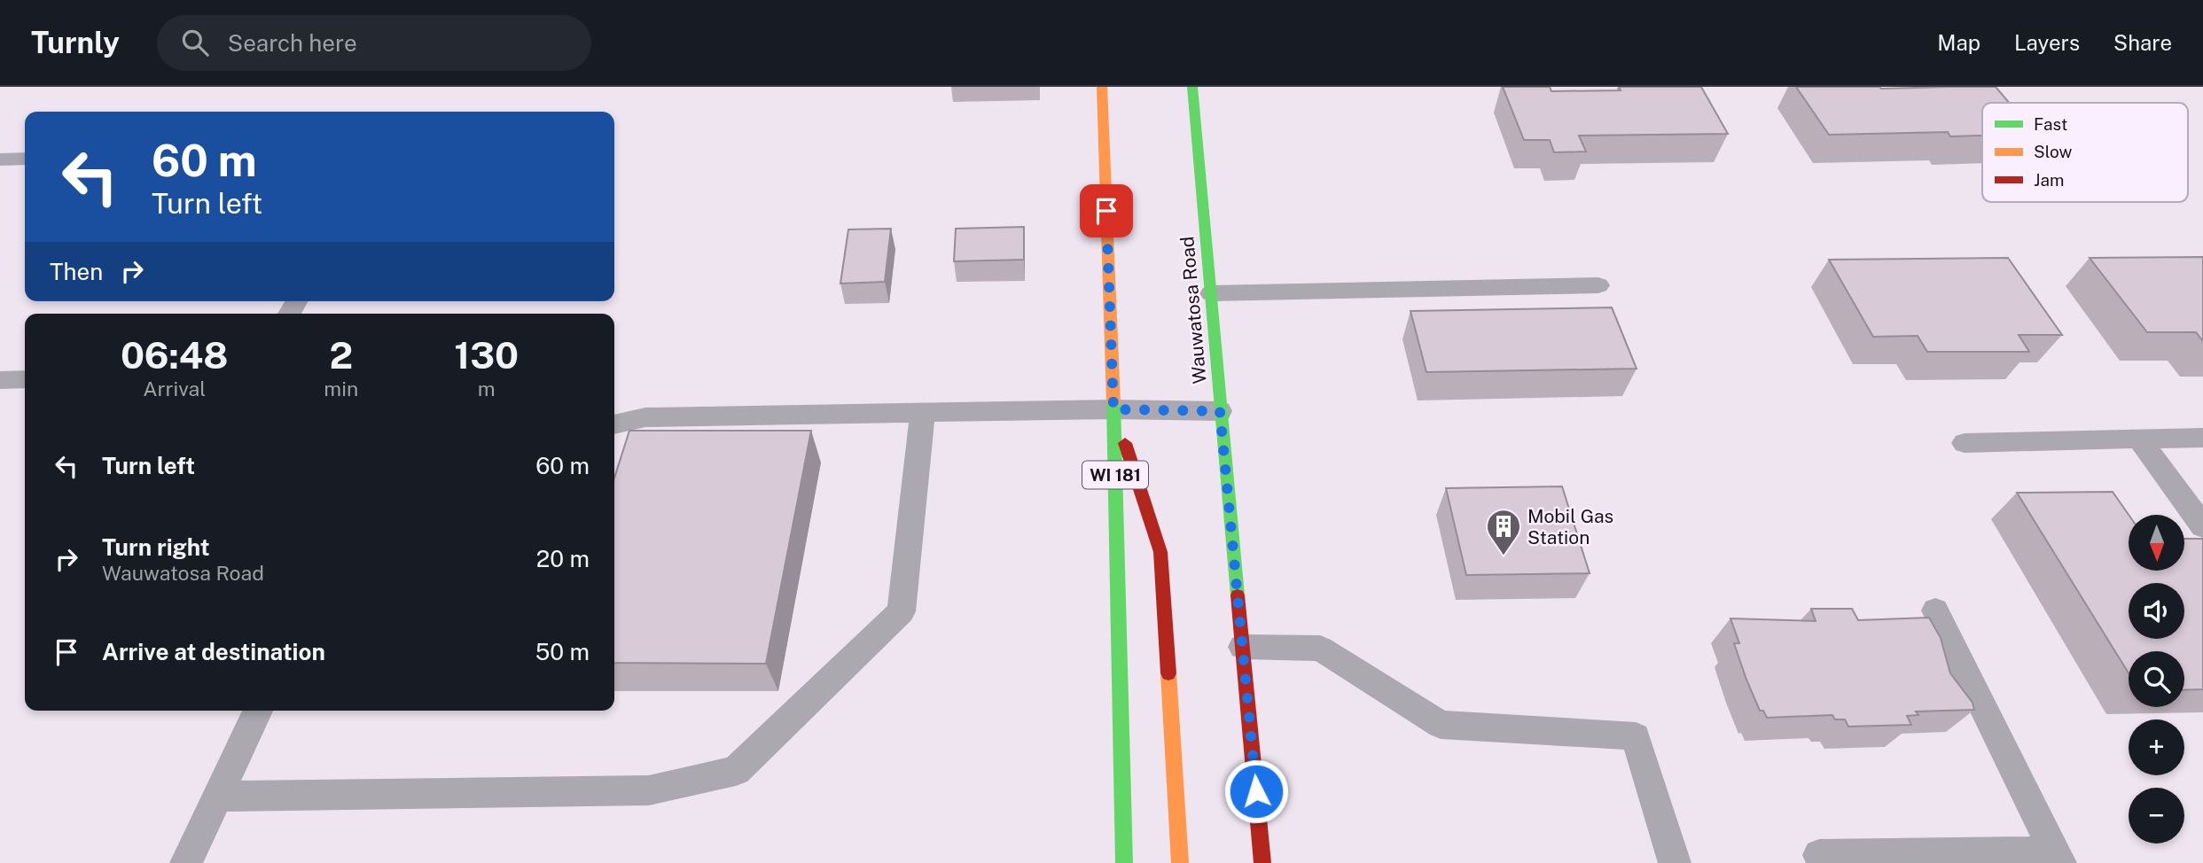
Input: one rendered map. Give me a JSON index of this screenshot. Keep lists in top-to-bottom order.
{
  "streets": {
    "main road": ["Wauwatosa Road", "WI 181"]
  },
  "places": {
    "building": ["Mobil Gas Station"]
  },
  "legend": ["Fast", "Slow", "Jam"],
  "north": "bottom",
  "page": {
    "header": "Turnly",
    "search": "Search here",
    "nav": ["Map", "Layers", "Share"],
    "turn": ["60 m", "Turn left"],
    "then": "Then",
    "eta": [
      "06:48",
      "Arrival",
      "2",
      "min",
      "130",
      "m"
    ],
    "list": [
      {
        "name": "Turn left",
        "value": "60 m"
      },
      {
        "name": "Turn right",
        "note": "Wauwatosa Road",
        "value": "20 m"
      },
      {
        "name": "Arrive at destination",
        "value": "50 m"
      }
    ],
    "map_buttons": ["+", "−"]
  }
}
